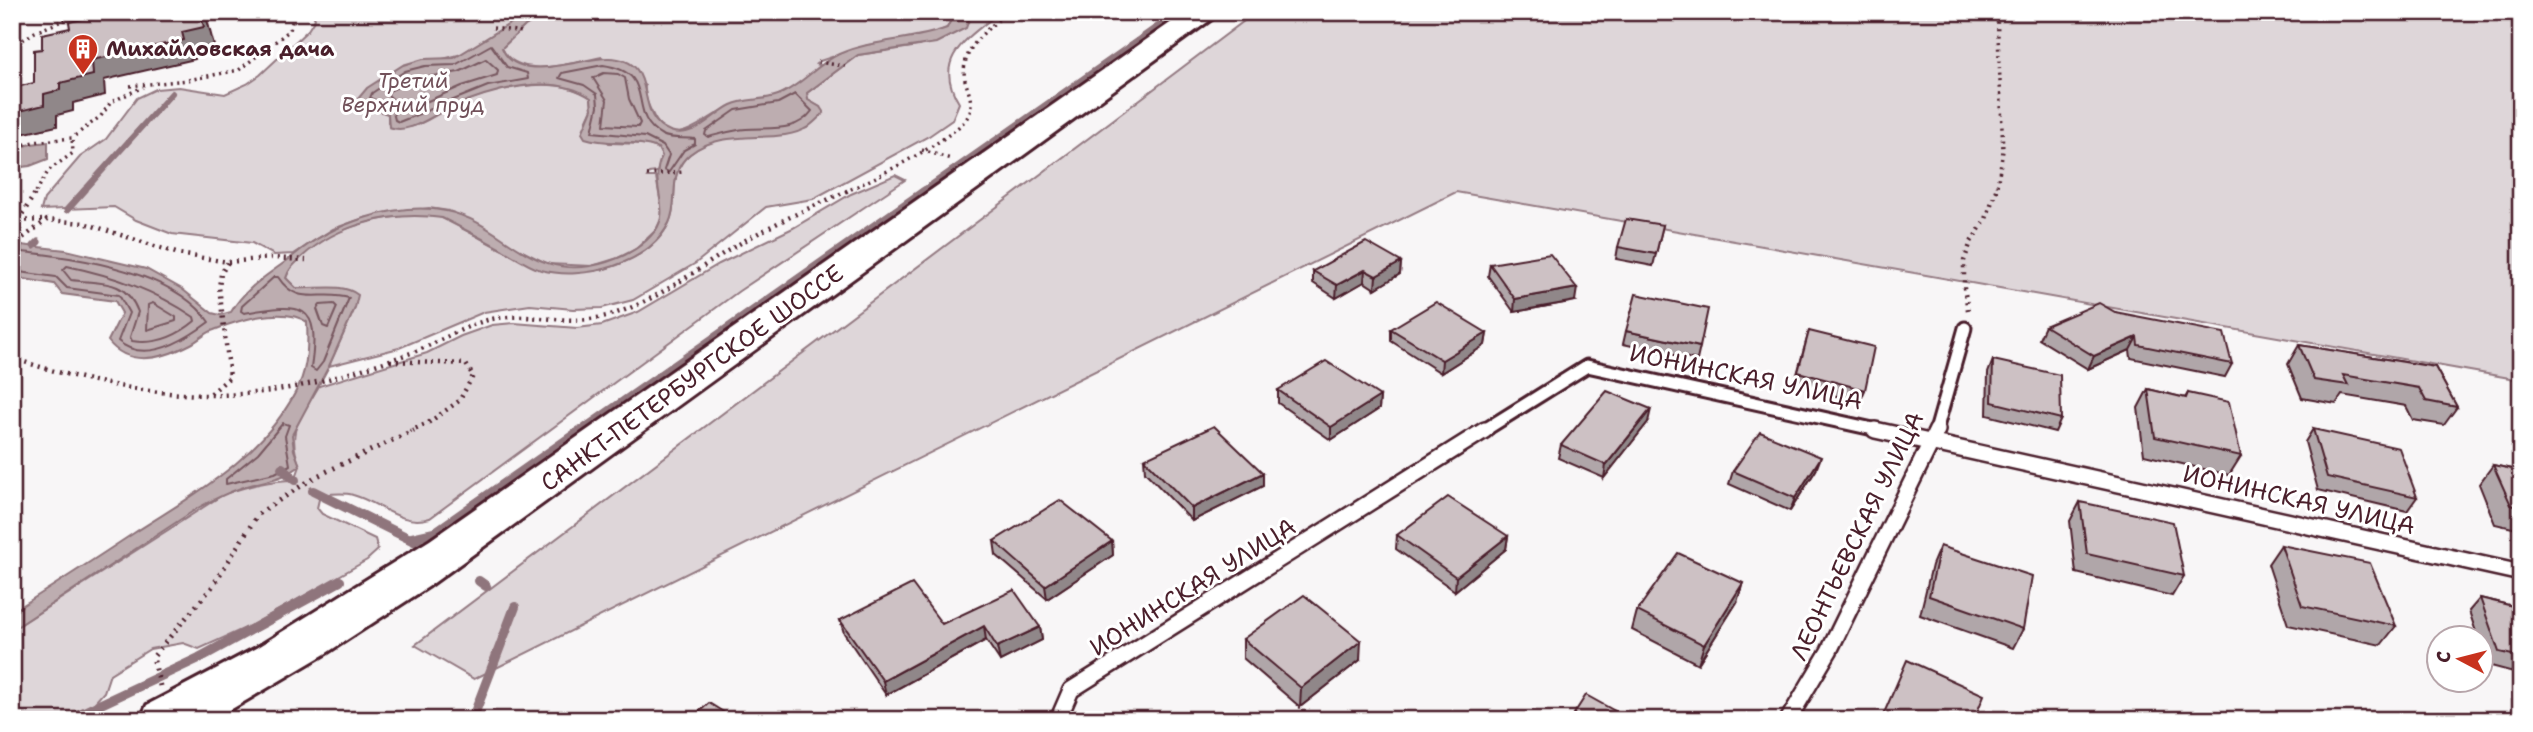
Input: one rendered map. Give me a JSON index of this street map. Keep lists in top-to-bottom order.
{
  "streets": {
    "main road": ["САНКТ-ПЕТЕРБУРГСКОЕ ШОССЕ"],
    "lane": ["ИОНИНСКАЯ УЛИЦА", "ЛЕОНТЬЕВСКАЯ УЛИЦА"]
  },
  "crossings": [
    ["ИОНИНСКАЯ УЛИЦА", "ЛЕОНТЬЕВСКАЯ УЛИЦА"]
  ],
  "water": ["Третий Верхний пруд"],
  "places": {
    "building": ["Михайловская дача"]
  },
  "north": "left"
}
